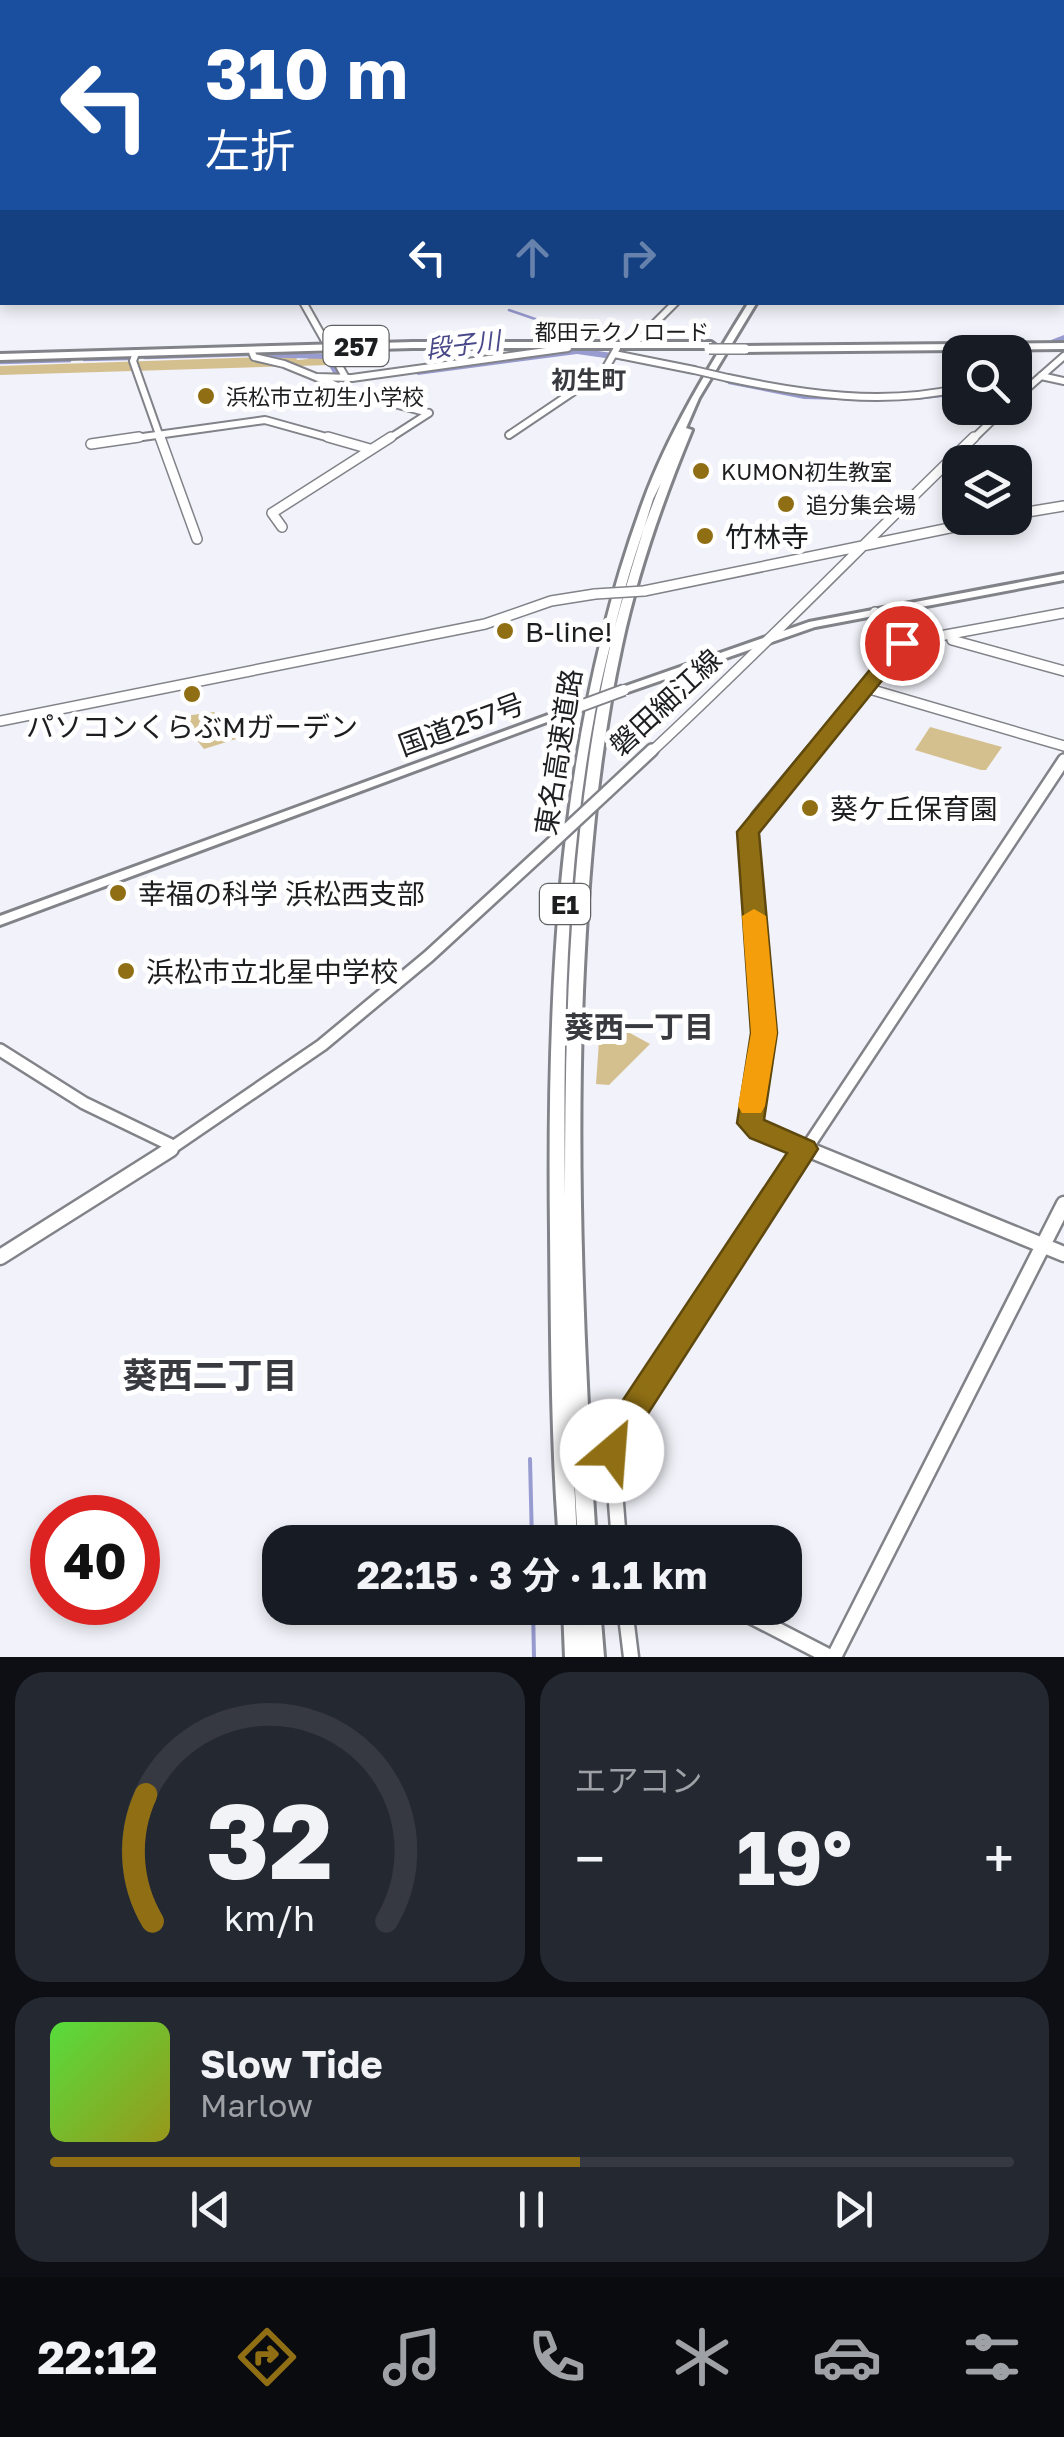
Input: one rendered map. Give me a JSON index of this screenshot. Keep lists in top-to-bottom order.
{
  "streets": {
    "highway": [
      "都田テクノロード",
      "257",
      "国道257号",
      "東名高速道路",
      "E1"
    ],
    "street": ["磐田細江線"]
  },
  "crossings": [
    ["磐田細江線", "国道257号"]
  ],
  "districts": ["初生町", "葵西一丁目", "葵西二丁目"],
  "water": ["段子川"],
  "places": [
    "浜松市立初生小学校",
    "KUMON初生教室",
    "追分集会場",
    "竹林寺",
    "B-line!",
    "パソコンくらぶMガーデン",
    "葵ケ丘保育園",
    "幸福の科学 浜松西支部",
    "浜松市立北星中学校"
  ],
  "page": {
    "turn": ["310 m", "左折"],
    "limit": "40",
    "trip": "22:15 · 3 分 · 1.1 km",
    "tile": "エアコン",
    "heat": ["−", "19°", "+"],
    "song": ["Slow Tide", "Marlow"],
    "tabs": "22:12",
    "gauge": ["32", "km/h"]
  }
}
